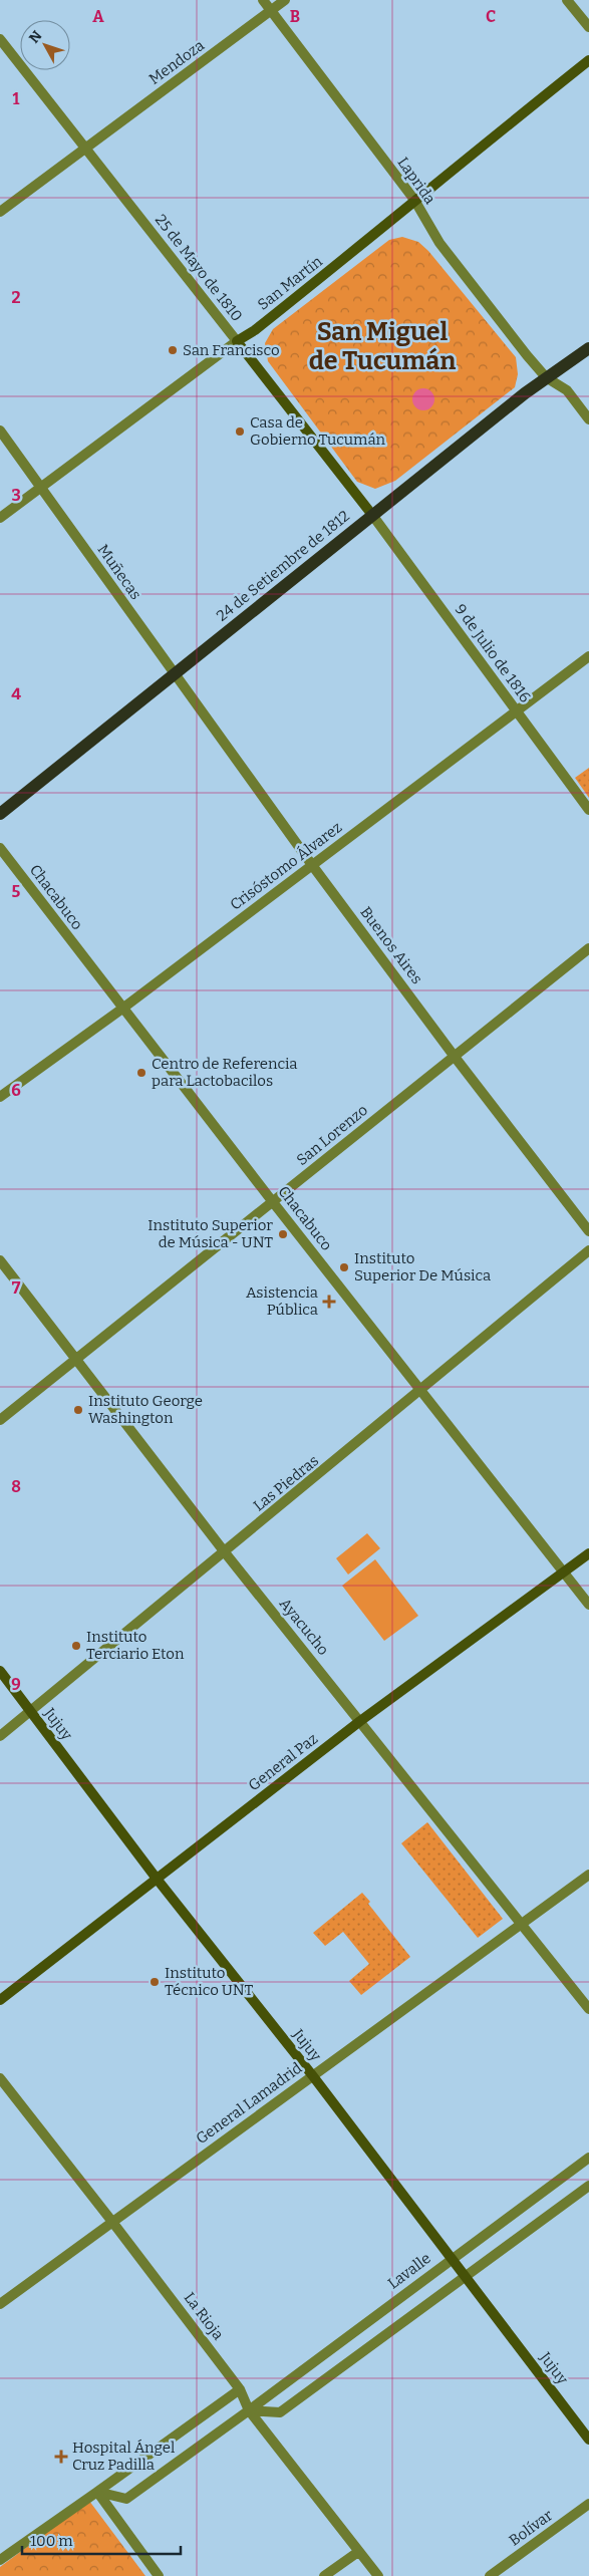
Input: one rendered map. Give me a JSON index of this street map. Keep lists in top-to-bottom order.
{
  "streets": {
    "main road": ["24 de Setiembre de 1812"],
    "street": [
      "Mendoza",
      "Laprida",
      "25 de Mayo de 1810",
      "San Martín",
      "Muñecas",
      "9 de Julio de 1816",
      "Crisóstomo Álvarez",
      "Chacabuco",
      "Buenos Aires",
      "San Lorenzo",
      "Las Piedras",
      "Ayacucho",
      "Jujuy",
      "General Paz",
      "General Lamadrid",
      "Lavalle",
      "La Rioja",
      "Bolívar"
    ]
  },
  "crossings": [
    ["Mendoza", "Laprida"],
    ["Mendoza", "25 de Mayo de 1810"],
    ["Laprida", "San Martín"],
    ["Laprida", "24 de Setiembre de 1812"],
    ["25 de Mayo de 1810", "San Martín"],
    ["25 de Mayo de 1810", "24 de Setiembre de 1812"],
    ["25 de Mayo de 1810", "9 de Julio de 1816"],
    ["San Martín", "Muñecas"],
    ["24 de Setiembre de 1812", "Muñecas"],
    ["24 de Setiembre de 1812", "9 de Julio de 1816"],
    ["24 de Setiembre de 1812", "Buenos Aires"],
    ["Muñecas", "Buenos Aires"],
    ["9 de Julio de 1816", "Crisóstomo Álvarez"],
    ["Crisóstomo Álvarez", "Chacabuco"],
    ["Crisóstomo Álvarez", "Buenos Aires"],
    ["Chacabuco", "San Lorenzo"],
    ["Chacabuco", "Las Piedras"],
    ["Chacabuco", "General Paz"],
    ["Buenos Aires", "San Lorenzo"],
    ["San Lorenzo", "Ayacucho"],
    ["Las Piedras", "Ayacucho"],
    ["Las Piedras", "Jujuy"],
    ["Ayacucho", "General Paz"],
    ["Ayacucho", "General Lamadrid"],
    ["Jujuy", "General Paz"],
    ["Jujuy", "General Lamadrid"],
    ["Jujuy", "Lavalle"],
    ["General Lamadrid", "La Rioja"],
    ["Lavalle", "La Rioja"]
  ],
  "districts": ["San Miguel de Tucumán"],
  "places": {
    "other": [
      "San Francisco",
      "Casa de Gobierno Tucumán",
      "Centro de Referencia para Lactobacilos",
      "Instituto Superior de Música - UNT",
      "Instituto Superior De Música",
      "Instituto George Washington",
      "Instituto Terciario Eton",
      "Instituto Técnico UNT"
    ],
    "health": ["Asistencia Pública", "Hospital Ángel Cruz Padilla"]
  },
  "scale_bar": "100 m",
  "north": "top left",
  "grid": {
    "columns": ["A", "B", "C"],
    "rows": [
      "1",
      "2",
      "3",
      "4",
      "5",
      "6",
      "7",
      "8",
      "9"
    ]
  }
}
